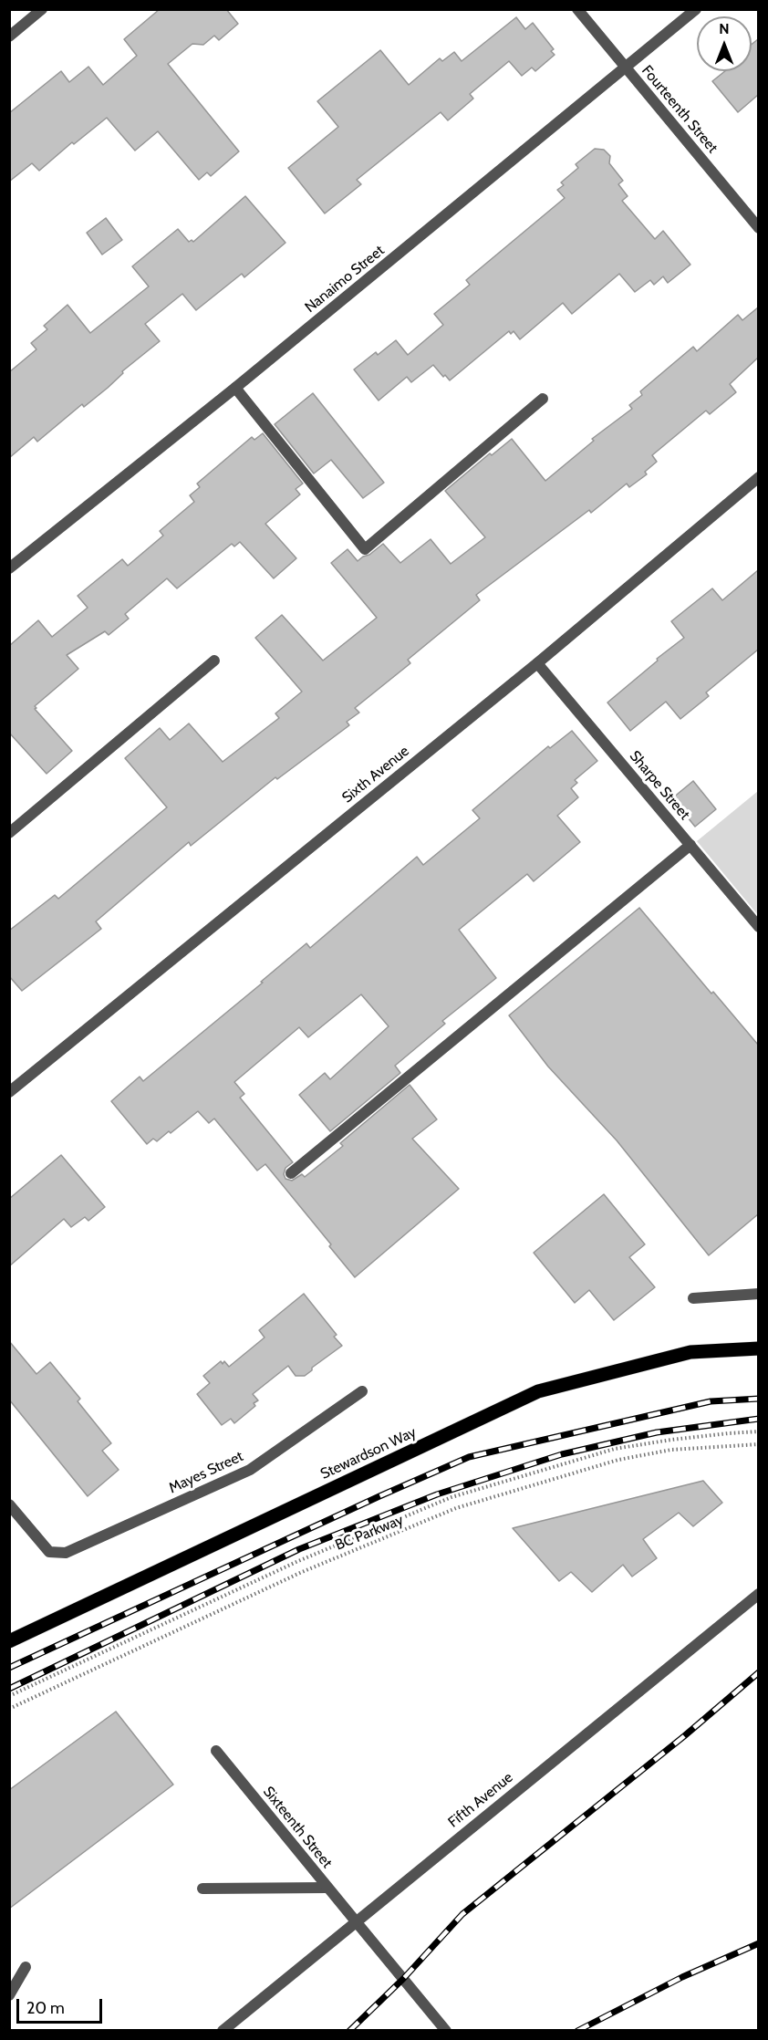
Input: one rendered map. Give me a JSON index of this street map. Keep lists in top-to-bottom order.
{
  "streets": {
    "main road": ["Stewardson Way"],
    "street": [
      "Fourteenth Street",
      "Nanaimo Street",
      "Sixth Avenue",
      "Sharpe Street",
      "Mayes Street",
      "Fifth Avenue",
      "Sixteenth Street"
    ],
    "path": ["BC Parkway"]
  },
  "crossings": [
    ["Fourteenth Street", "Nanaimo Street"],
    ["Sixth Avenue", "Sharpe Street"],
    ["Fifth Avenue", "Sixteenth Street"]
  ],
  "scale_bar": "20 m",
  "north": "top"
}
